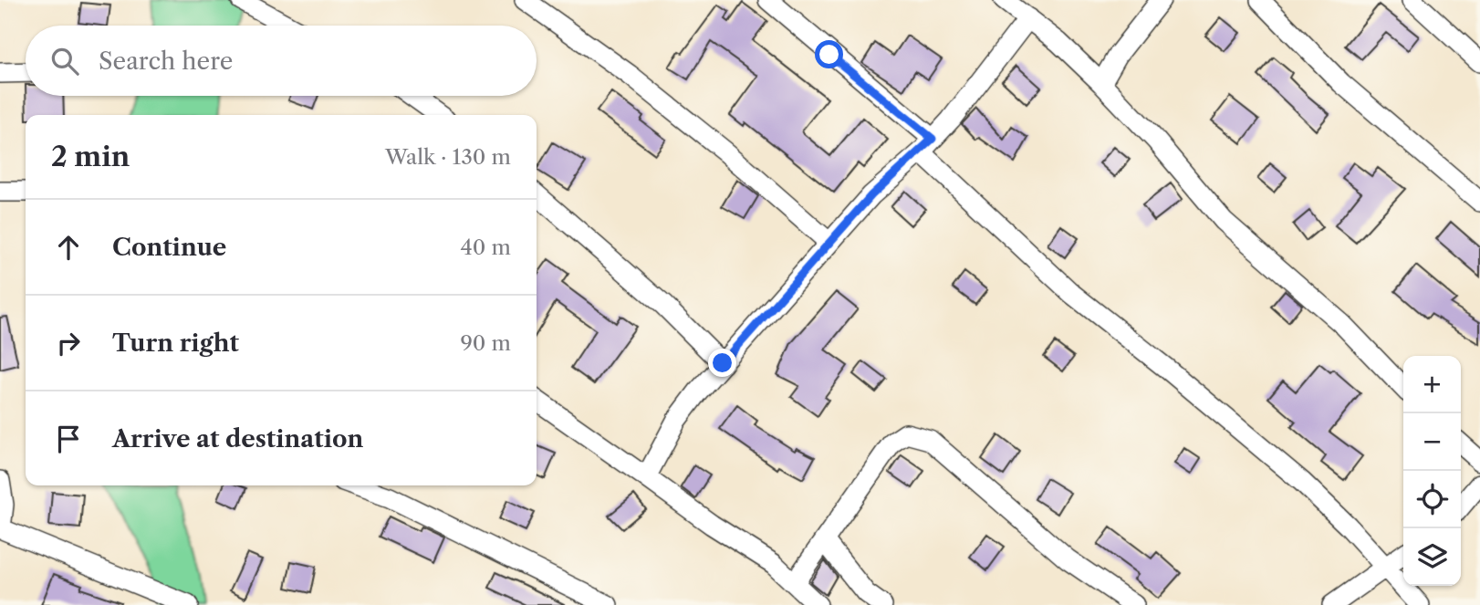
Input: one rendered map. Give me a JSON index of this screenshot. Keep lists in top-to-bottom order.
{
  "page": {
    "search": "Search here",
    "heading": ["2 min", "Walk · 130 m"],
    "list": [
      ["Continue", "40 m"],
      ["Turn right", "90 m"],
      "Arrive at destination"
    ],
    "map_buttons": ["+", "−"]
  }
}
